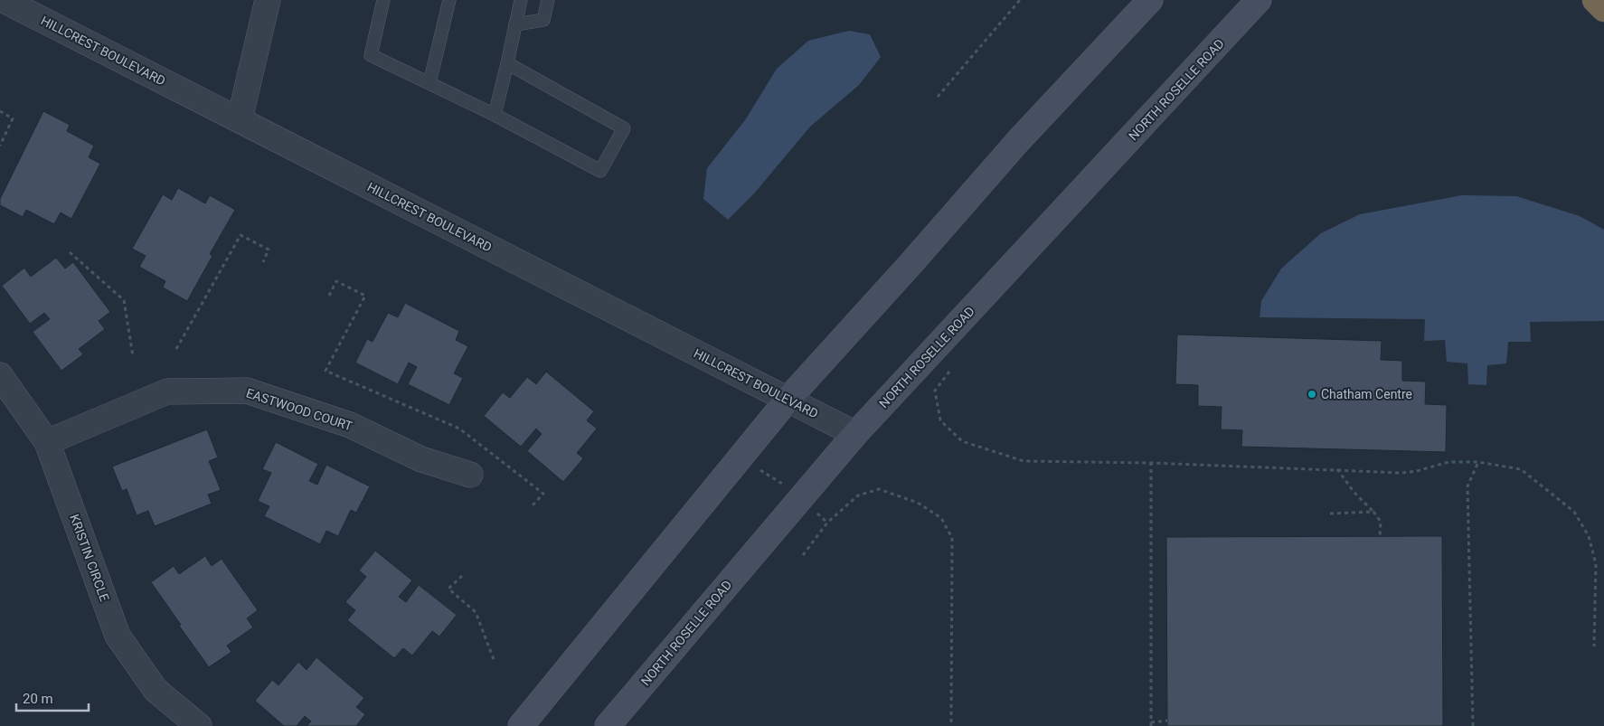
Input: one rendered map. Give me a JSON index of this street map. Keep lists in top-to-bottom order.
{
  "streets": {
    "main road": ["NORTH ROSELLE ROAD"],
    "street": ["HILLCREST BOULEVARD", "EASTWOOD COURT", "KRISTIN CIRCLE"]
  },
  "crossings": [
    ["HILLCREST BOULEVARD", "NORTH ROSELLE ROAD"],
    ["EASTWOOD COURT", "KRISTIN CIRCLE"]
  ],
  "places": ["Chatham Centre"],
  "scale_bar": "20 m"
}
